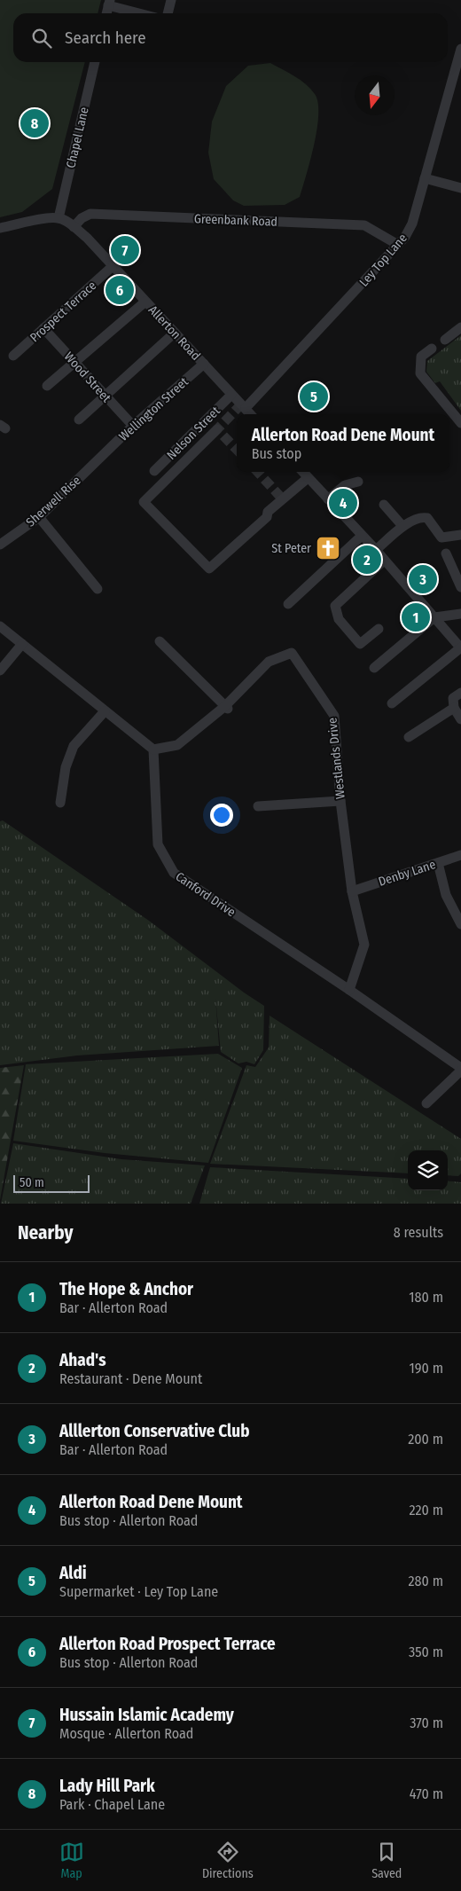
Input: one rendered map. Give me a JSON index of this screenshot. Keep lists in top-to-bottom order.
{
  "streets": {
    "street": [
      "Chapel Lane",
      "Greenbank Road",
      "Ley Top Lane",
      "Prospect Terrace",
      "Allerton Road",
      "Wood Street",
      "Wellington Street",
      "Nelson Street",
      "Sherwell Rise",
      "Westlands Drive",
      "Denby Lane",
      "Canford Drive"
    ]
  },
  "crossings": [
    ["Chapel Lane", "Allerton Road"],
    ["Greenbank Road", "Ley Top Lane"],
    ["Greenbank Road", "Allerton Road"],
    ["Ley Top Lane", "Allerton Road"],
    ["Prospect Terrace", "Allerton Road"],
    ["Prospect Terrace", "Wood Street"],
    ["Allerton Road", "Wellington Street"],
    ["Allerton Road", "Nelson Street"],
    ["Wood Street", "Wellington Street"],
    ["Wellington Street", "Sherwell Rise"],
    ["Westlands Drive", "Denby Lane"],
    ["Westlands Drive", "Canford Drive"]
  ],
  "places": {
    "church": ["St Peter"]
  },
  "scale_bar": "50 m",
  "north": "bottom",
  "page": {
    "search": "Search here",
    "pins": [
      "8",
      "7",
      "6",
      "5",
      "4",
      "2",
      "3",
      "1"
    ],
    "popup": ["Allerton Road Dene Mount", "Bus stop"],
    "scale": "50 m",
    "heading": ["Nearby", "8 results"],
    "list": [
      {
        "mark": "1",
        "name": "The Hope & Anchor",
        "note": "Bar · Allerton Road",
        "value": "180 m"
      },
      {
        "mark": "2",
        "name": "Ahad's",
        "note": "Restaurant · Dene Mount",
        "value": "190 m"
      },
      {
        "mark": "3",
        "name": "Alllerton Conservative Club",
        "note": "Bar · Allerton Road",
        "value": "200 m"
      },
      {
        "mark": "4",
        "name": "Allerton Road Dene Mount",
        "note": "Bus stop · Allerton Road",
        "value": "220 m"
      },
      {
        "mark": "5",
        "name": "Aldi",
        "note": "Supermarket · Ley Top Lane",
        "value": "280 m"
      },
      {
        "mark": "6",
        "name": "Allerton Road Prospect Terrace",
        "note": "Bus stop · Allerton Road",
        "value": "350 m"
      },
      {
        "mark": "7",
        "name": "Hussain Islamic Academy",
        "note": "Mosque · Allerton Road",
        "value": "370 m"
      },
      {
        "mark": "8",
        "name": "Lady Hill Park",
        "note": "Park · Chapel Lane",
        "value": "470 m"
      }
    ],
    "nav": ["Map", "Directions", "Saved"]
  }
}
